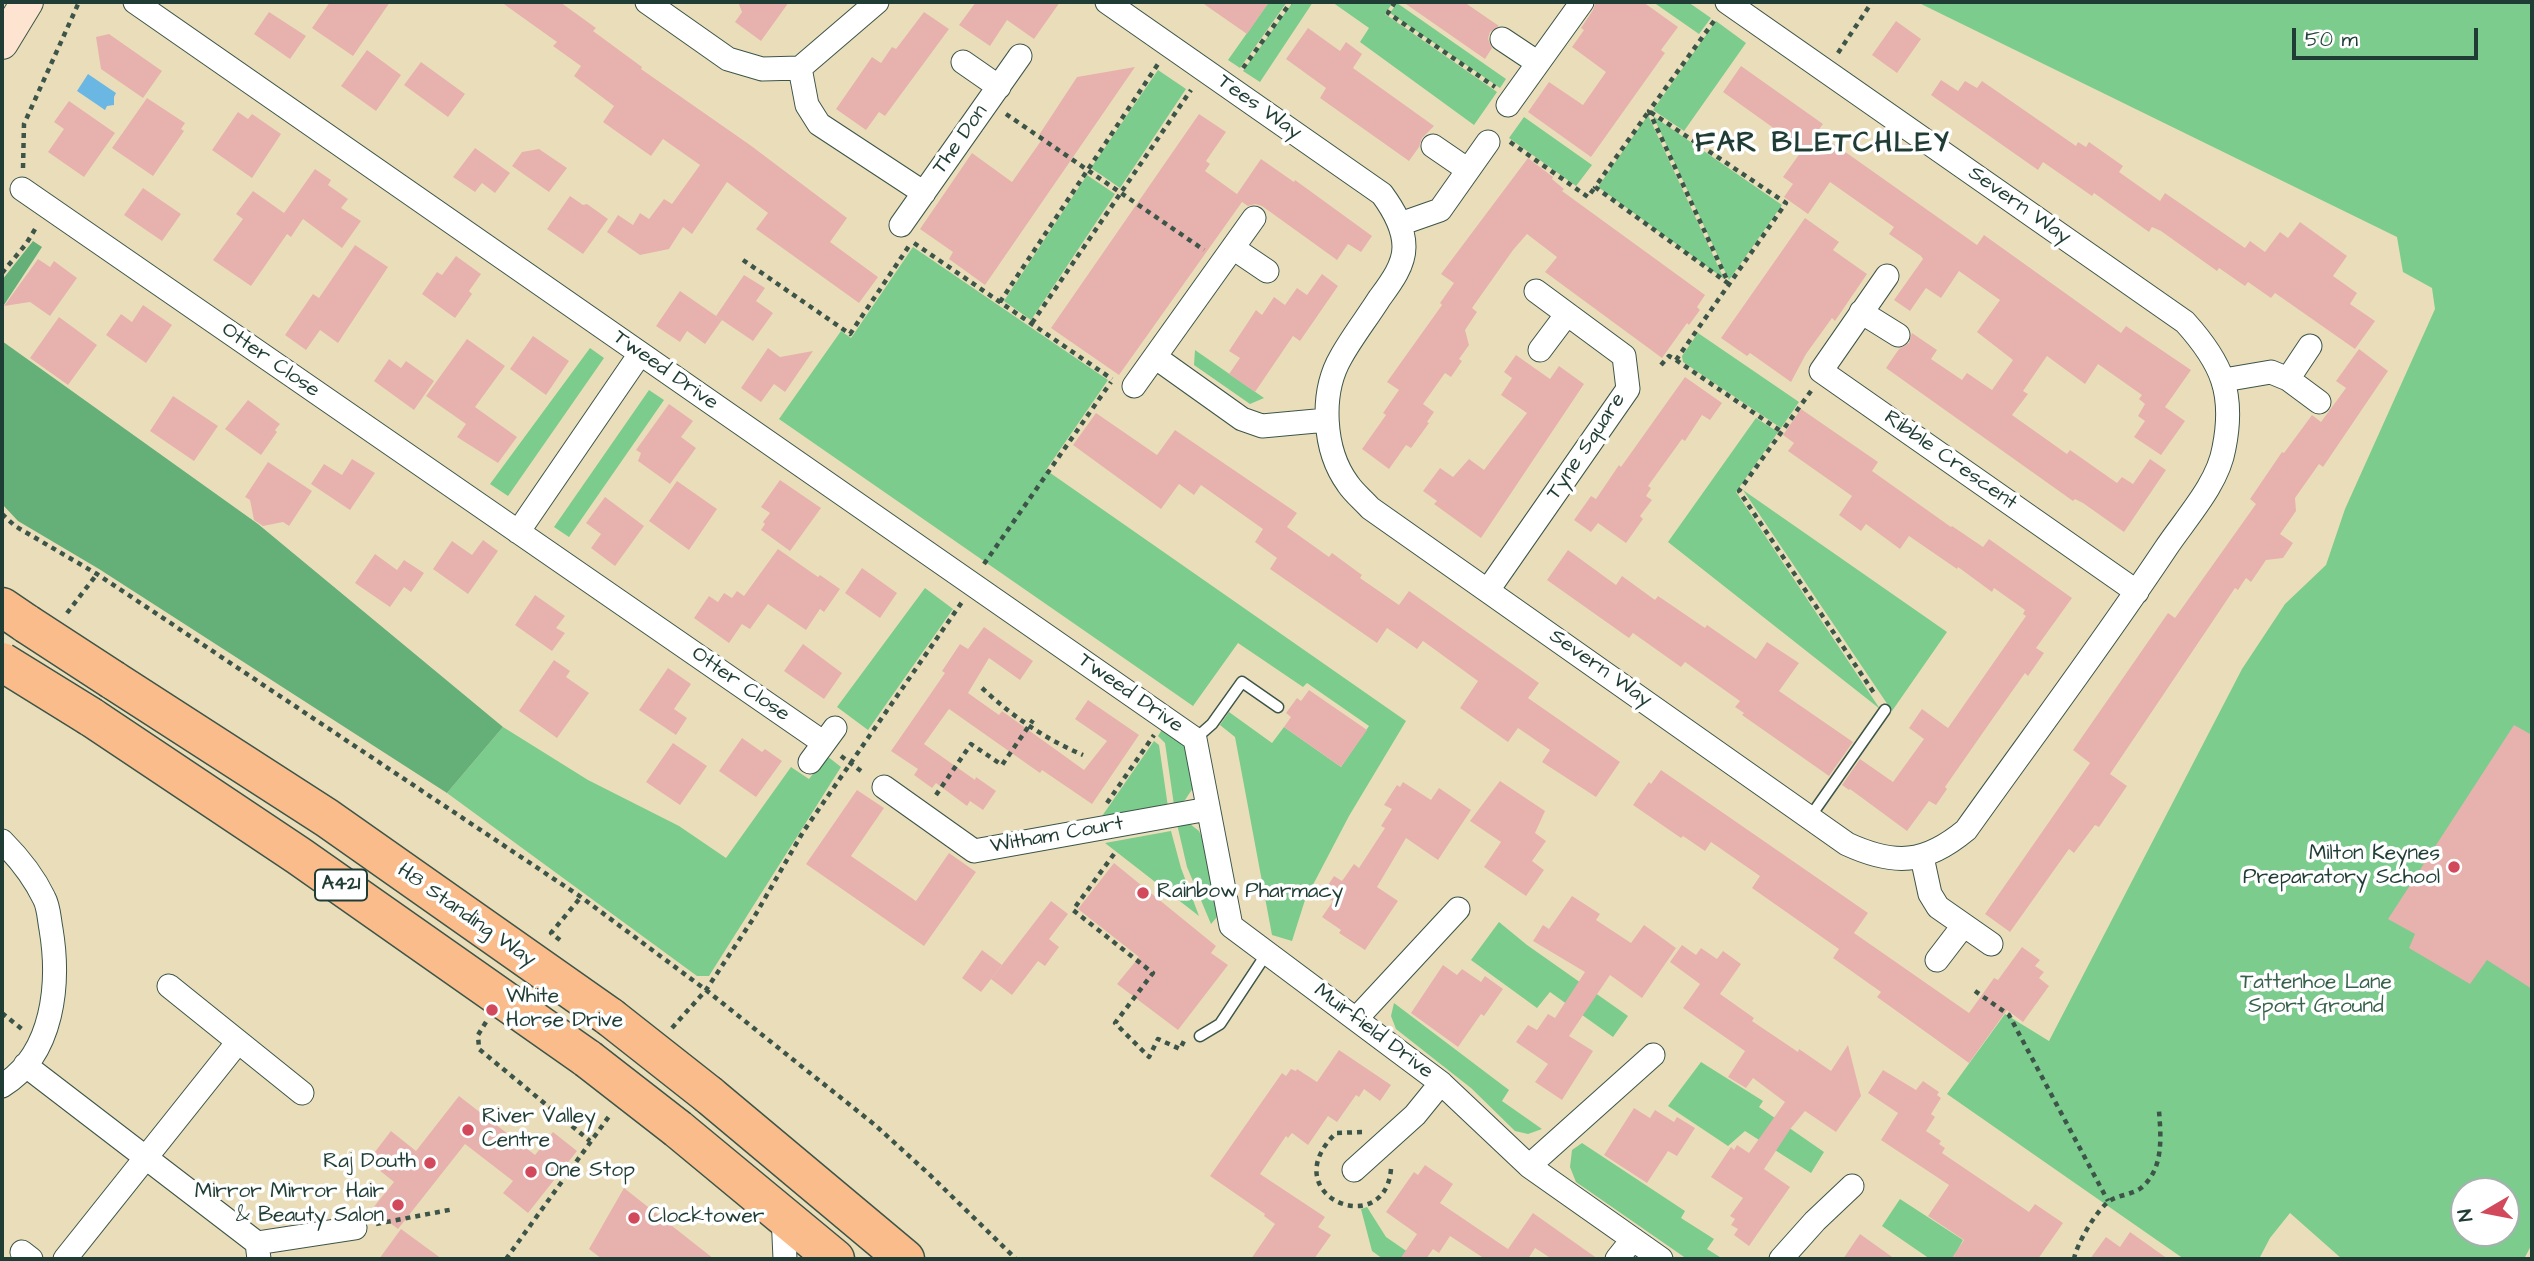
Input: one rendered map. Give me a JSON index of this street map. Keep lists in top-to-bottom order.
{
  "streets": {
    "highway": ["A421", "H8 Standing Way"],
    "street": [
      "Tees Way",
      "The Don",
      "Severn Way",
      "Otter Close",
      "Tweed Drive",
      "Tyne Square",
      "Ribble Crescent",
      "Witham Court",
      "Muirfield Drive"
    ]
  },
  "crossings": [
    ["Tees Way", "Severn Way"],
    ["Severn Way", "Tyne Square"],
    ["Severn Way", "Ribble Crescent"],
    ["Tweed Drive", "Muirfield Drive"],
    ["Witham Court", "Muirfield Drive"]
  ],
  "districts": ["FAR BLETCHLEY"],
  "parks": ["Tattenhoe Lane Sport Ground"],
  "places": [
    "Milton Keynes Preparatory School",
    "Rainbow Pharmacy",
    "White Horse Drive",
    "River Valley Centre",
    "Raj Douth",
    "One Stop",
    "Mirror Mirror Hair & Beauty Salon",
    "Clocktower"
  ],
  "scale_bar": "50 m",
  "north": "left"
}
